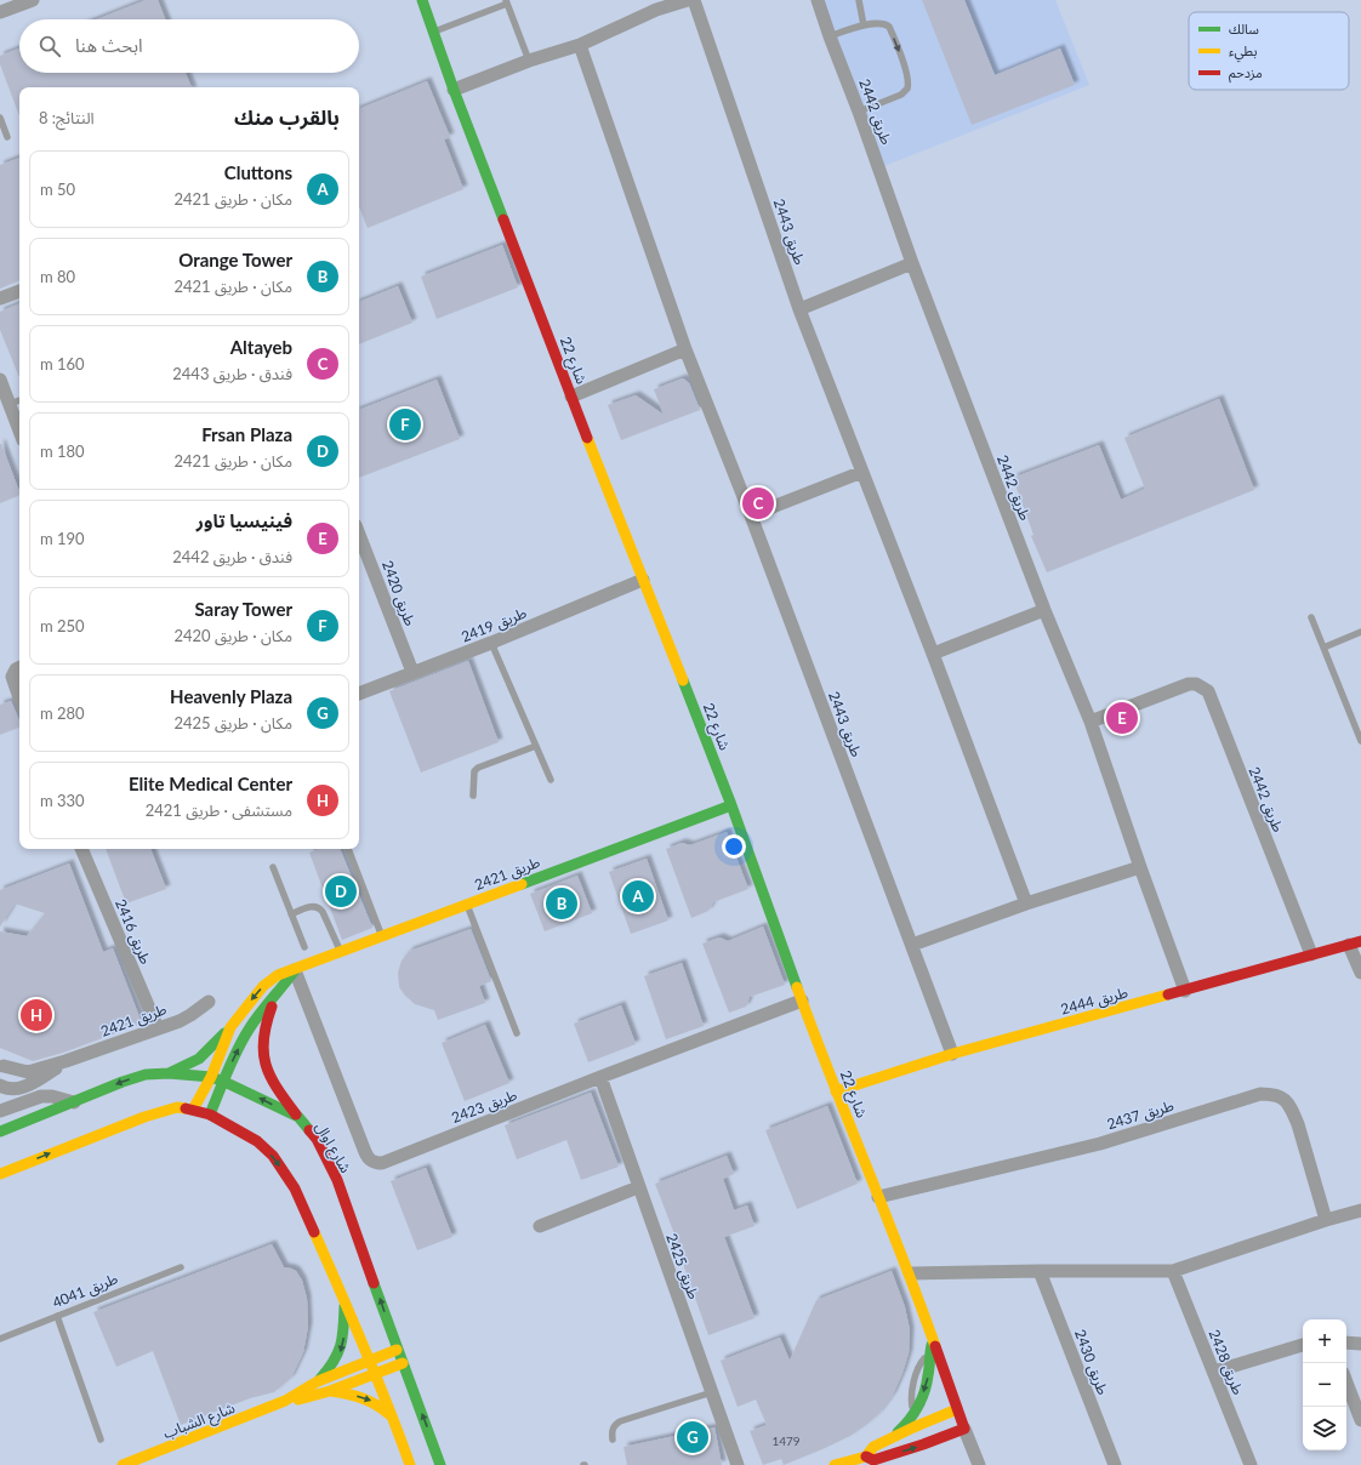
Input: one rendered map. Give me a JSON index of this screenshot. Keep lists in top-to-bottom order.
{
  "streets": {
    "street": [
      "طريق 2442",
      "طريق 2443",
      "شارع 22",
      "طريق 2420",
      "طريق 2419",
      "طريق 2421",
      "طريق 2416",
      "طريق 2444",
      "طريق 2423",
      "طريق 2437",
      "شارع اوال",
      "طريق 2425",
      "طريق 2430",
      "طريق 2428",
      "شارع الشباب"
    ],
    "lane": ["طريق 4041"]
  },
  "crossings": [
    ["طريق 2442", "طريق 2444"],
    ["طريق 2443", "طريق 2444"],
    ["شارع 22", "طريق 2419"],
    ["شارع 22", "طريق 2421"],
    ["شارع 22", "طريق 2444"],
    ["شارع 22", "طريق 2423"],
    ["شارع 22", "طريق 2437"],
    ["طريق 2420", "طريق 2419"],
    ["طريق 2421", "طريق 2416"],
    ["طريق 2421", "طريق 2423"],
    ["طريق 2421", "شارع اوال"],
    ["طريق 2423", "طريق 2425"],
    ["شارع اوال", "شارع الشباب"]
  ],
  "house_numbers": ["1479"],
  "legend": ["سالك", "بطيء", "مزدحم"],
  "page": {
    "search": "ابحث هنا",
    "heading": ["بالقرب منك", "النتائج: 8"],
    "list": [
      {
        "mark": "A",
        "name": "Cluttons",
        "note": "مكان · طريق 2421",
        "value": "50 m"
      },
      {
        "mark": "B",
        "name": "Orange Tower",
        "note": "مكان · طريق 2421",
        "value": "80 m"
      },
      {
        "mark": "C",
        "name": "Altayeb",
        "note": "فندق · طريق 2443",
        "value": "160 m"
      },
      {
        "mark": "D",
        "name": "Frsan Plaza",
        "note": "مكان · طريق 2421",
        "value": "180 m"
      },
      {
        "mark": "E",
        "name": "فينيسيا تاور",
        "note": "فندق · طريق 2442",
        "value": "190 m"
      },
      {
        "mark": "F",
        "name": "Saray Tower",
        "note": "مكان · طريق 2420",
        "value": "250 m"
      },
      {
        "mark": "G",
        "name": "Heavenly Plaza",
        "note": "مكان · طريق 2425",
        "value": "280 m"
      },
      {
        "mark": "H",
        "name": "Elite Medical Center",
        "note": "مستشفى · طريق 2421",
        "value": "330 m"
      }
    ],
    "pins": [
      "F",
      "C",
      "E",
      "D",
      "A",
      "B",
      "H",
      "G"
    ],
    "map_buttons": ["+", "−"]
  }
}
